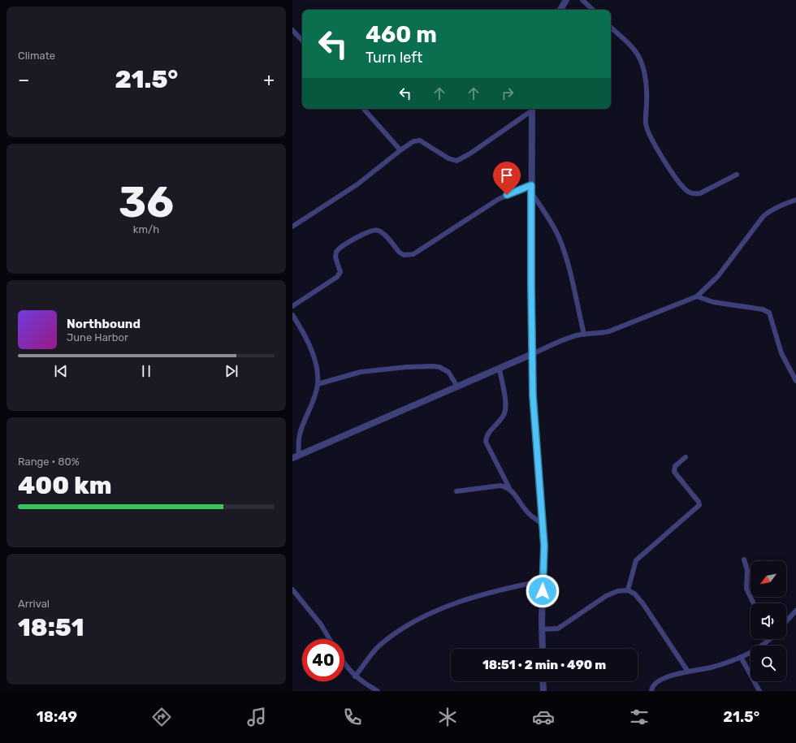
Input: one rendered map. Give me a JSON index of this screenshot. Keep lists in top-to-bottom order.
{
  "north": "bottom left",
  "page": {
    "tile": [
      "Climate",
      ["36", "km/h"],
      ["Range · 80%", "400 km"],
      ["Arrival", "18:51"]
    ],
    "turn": ["460 m", "Turn left"],
    "heat": ["−", "21.5°", "+"],
    "song": ["Northbound", "June Harbor"],
    "limit": "40",
    "trip": "18:51 · 2 min · 490 m",
    "tabs": ["18:49", "21.5°"]
  }
}
